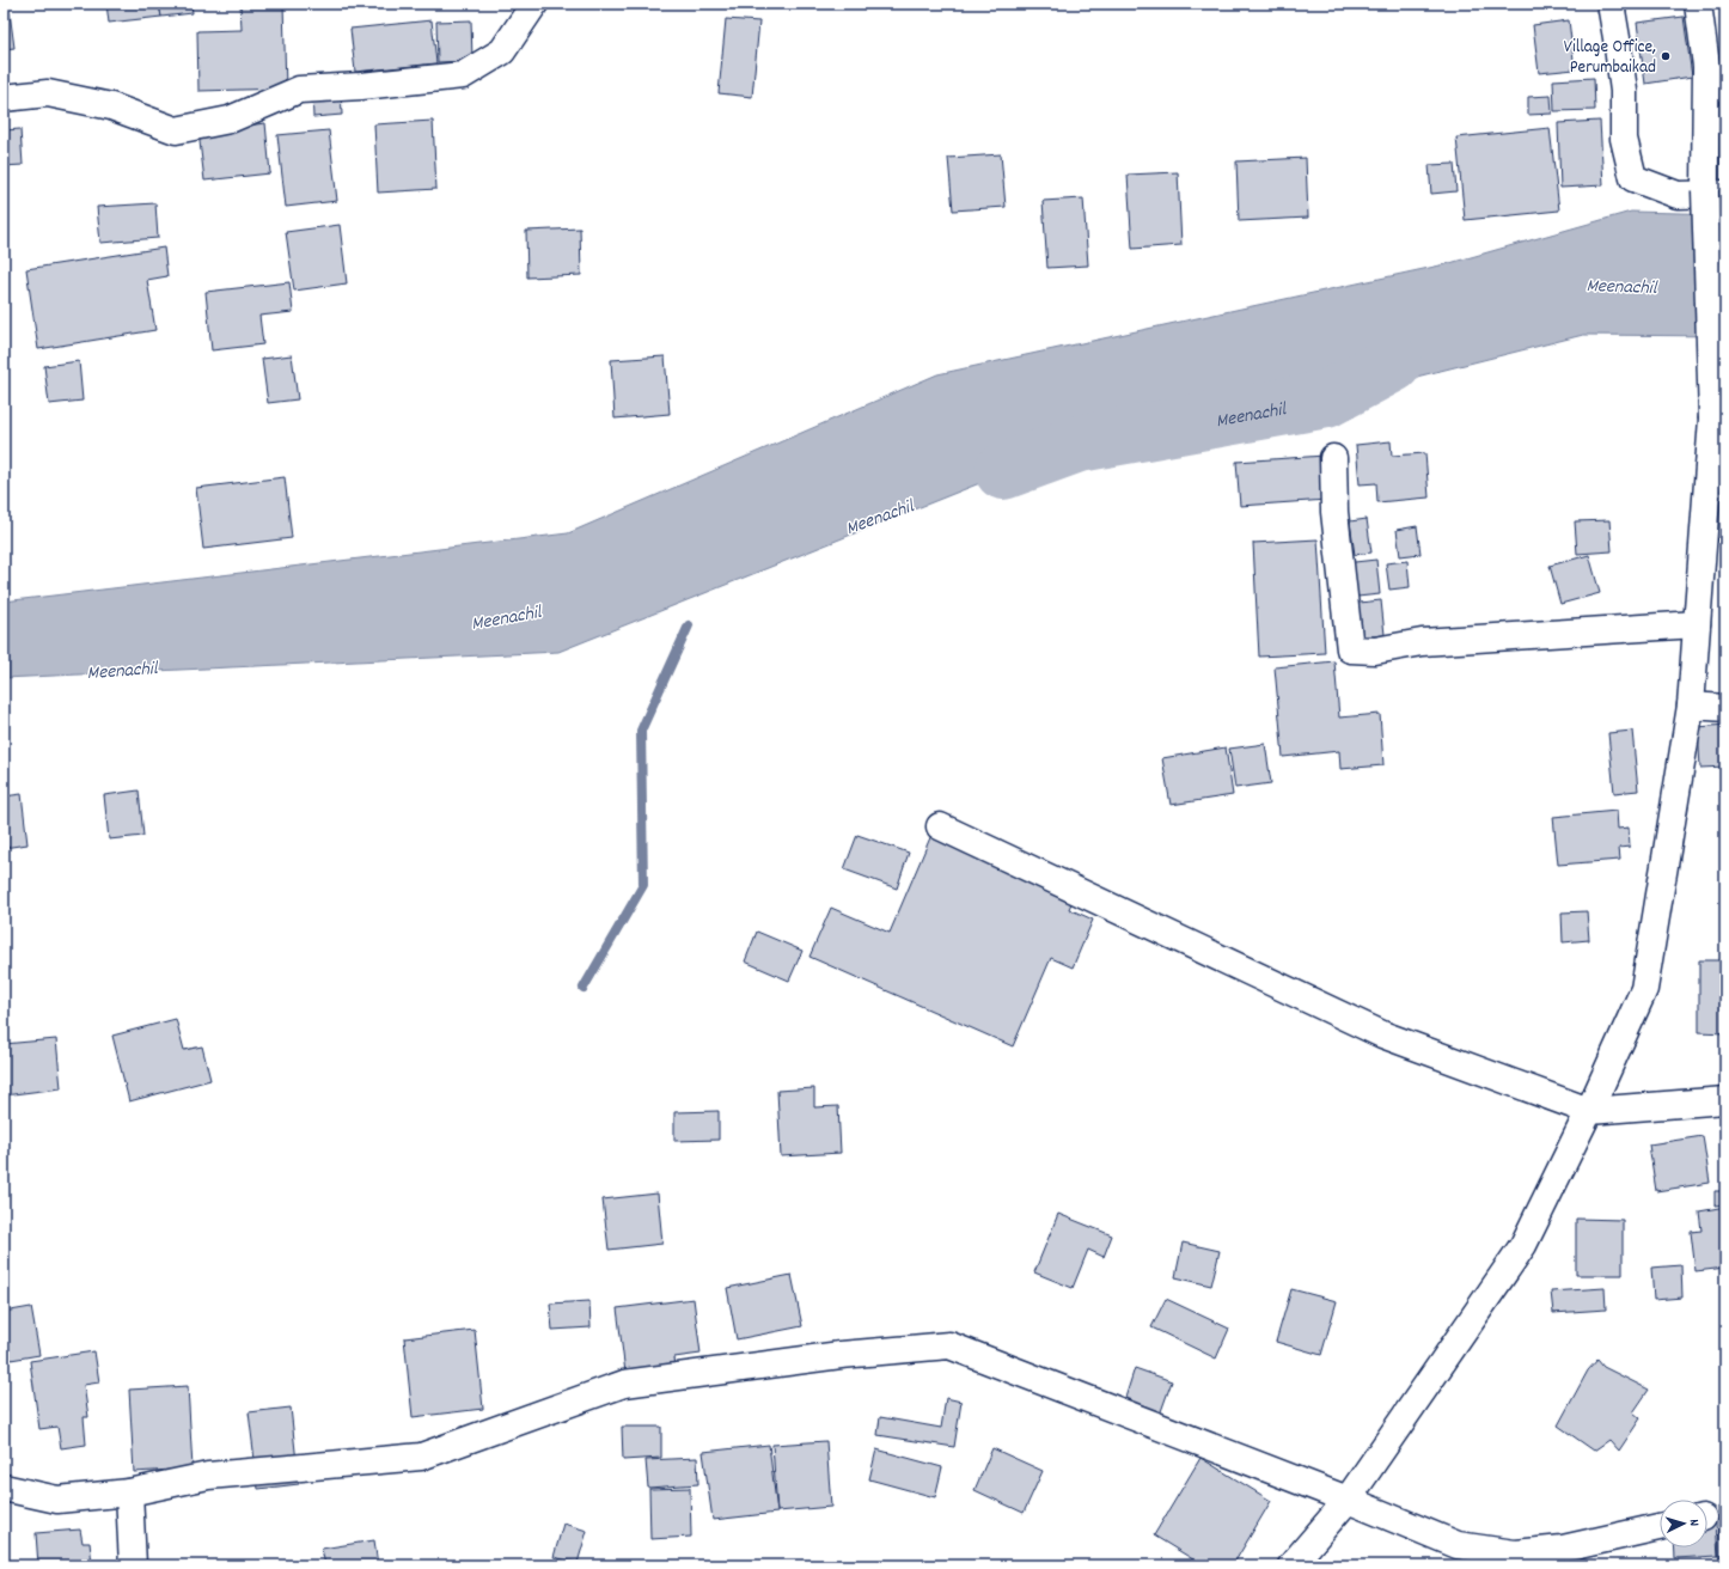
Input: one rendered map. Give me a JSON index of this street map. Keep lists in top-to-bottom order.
{
  "water": ["Meenachil"],
  "places": ["Village Office, Perumbaikad"],
  "north": "right"
}
